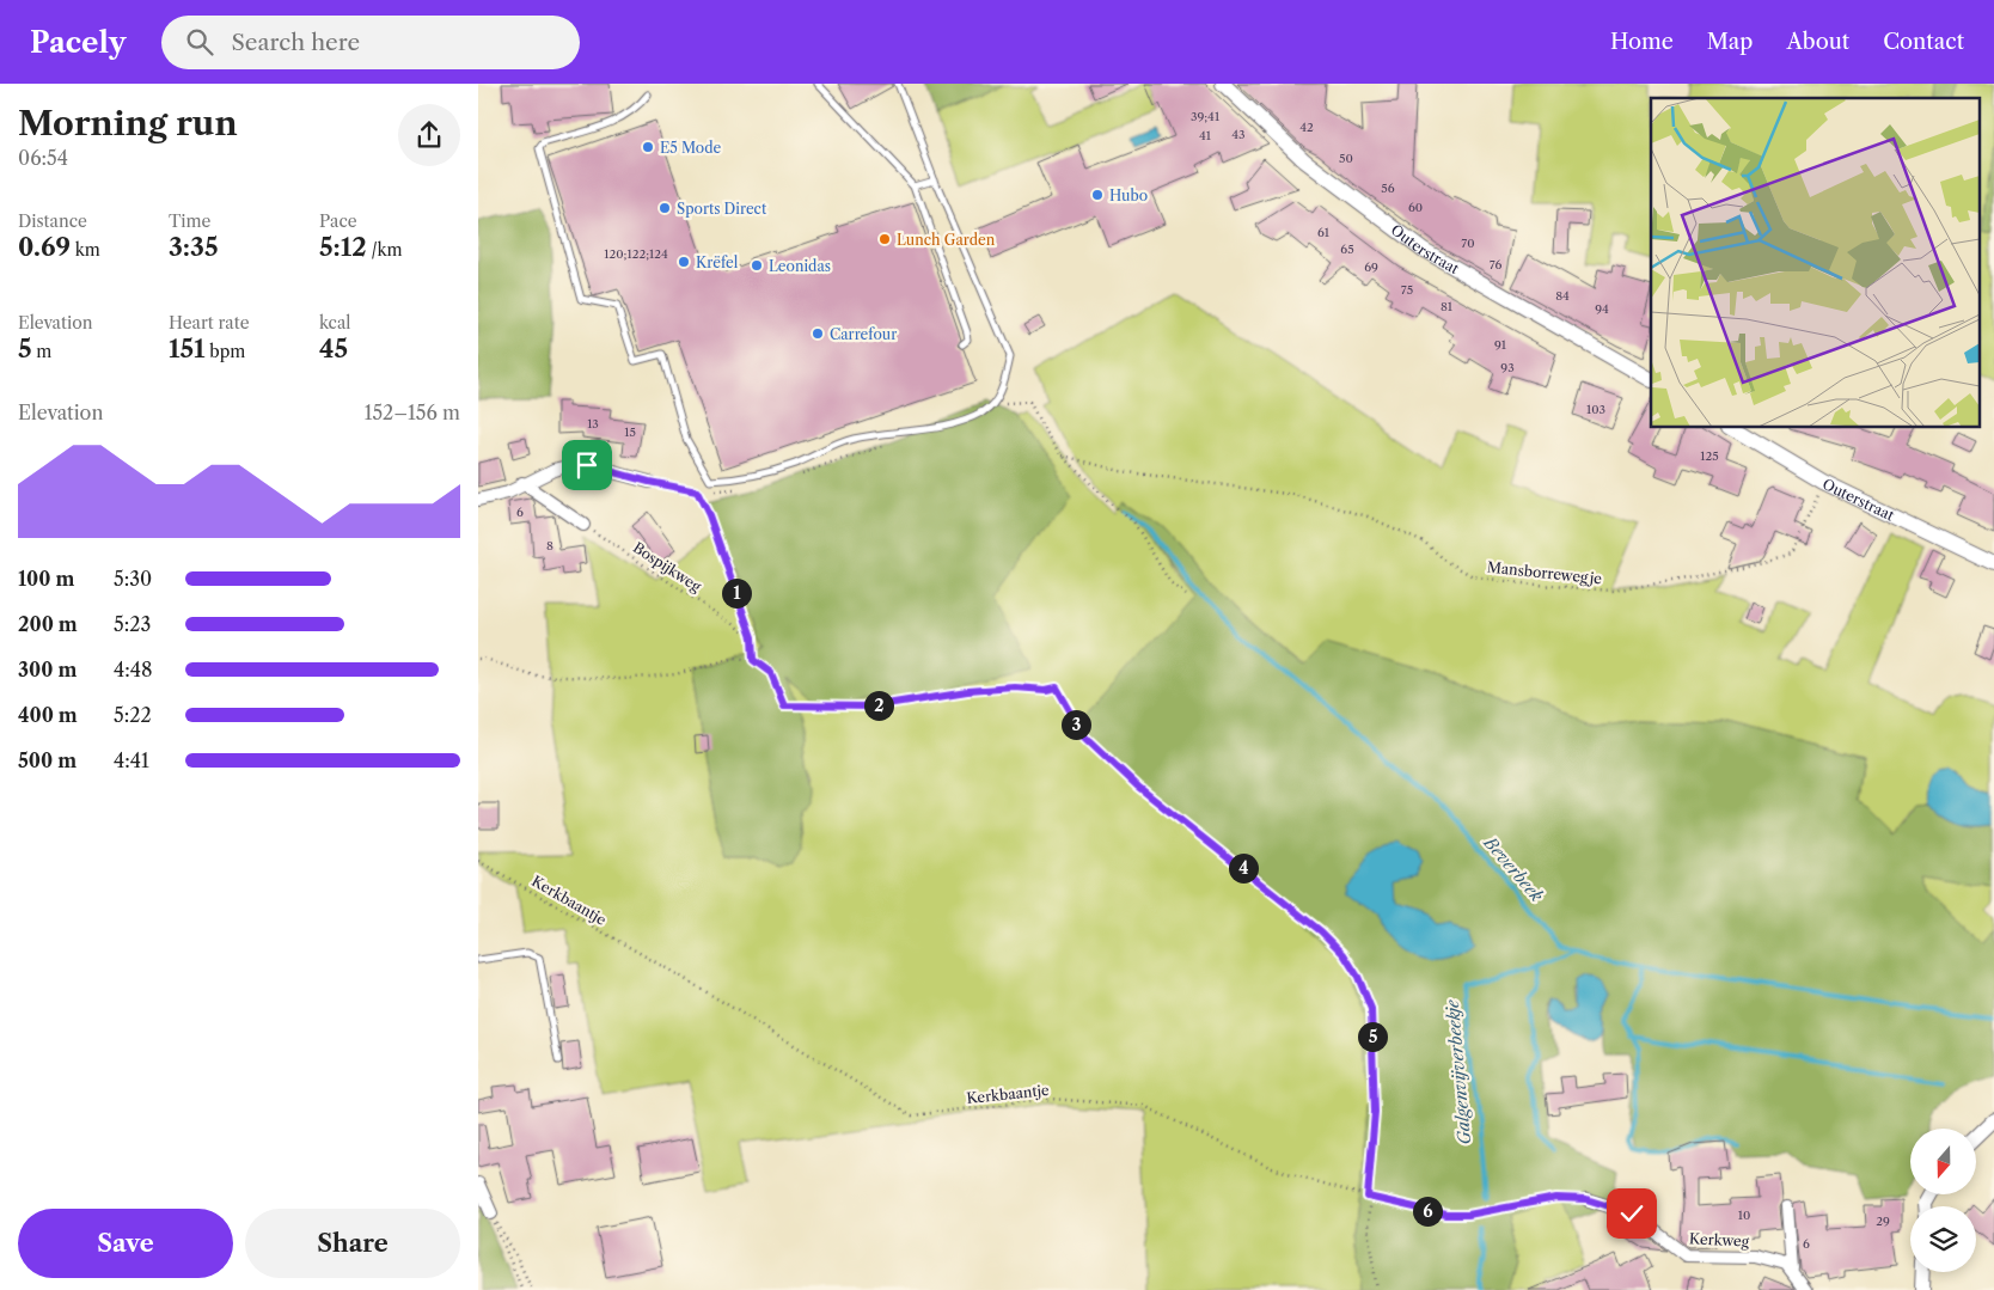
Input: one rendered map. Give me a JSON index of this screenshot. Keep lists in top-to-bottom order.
{
  "streets": {
    "street": ["Outerstraat", "Kerkweg"],
    "path": ["Bospijkweg", "Mansborrewegje", "Kerkbaantje"]
  },
  "crossings": [
    ["Outerstraat", "Mansborrewegje"],
    ["Kerkbaantje", "Kerkweg"]
  ],
  "water": ["Beverbeek", "Galgenvijverbeekje"],
  "places": [
    "E5 Mode",
    "Hubo",
    "Sports Direct",
    "Lunch Garden",
    "Krëfel",
    "Leonidas",
    "Carrefour"
  ],
  "house_numbers": [
    "39;41",
    "42",
    "43",
    "41",
    "50",
    "56",
    "60",
    "61",
    "70",
    "65",
    "120;122;124",
    "76",
    "69",
    "75",
    "84",
    "81",
    "94",
    "91",
    "93",
    "103",
    "13",
    "15",
    "125",
    "6",
    "8",
    "10",
    "29",
    "6"
  ],
  "north": "bottom",
  "page": {
    "header": "Pacely",
    "search": "Search here",
    "nav": [
      "Home",
      "Map",
      "About",
      "Contact"
    ],
    "heading": ["Morning run", "06:54"],
    "stats": [
      ["Distance", "0.69 km"],
      ["Time", "3:35"],
      ["Pace", "5:12 /km"],
      ["Elevation", "5 m"],
      ["Heart rate", "151 bpm"],
      ["kcal", "45"]
    ],
    "chart": ["Elevation", "152–156 m"],
    "list": [
      {
        "name": "100 m",
        "note": "5:30"
      },
      {
        "name": "200 m",
        "note": "5:23"
      },
      {
        "name": "300 m",
        "note": "4:48"
      },
      {
        "name": "400 m",
        "note": "5:22"
      },
      {
        "name": "500 m",
        "note": "4:41"
      }
    ],
    "pins": [
      "1",
      "2",
      "3",
      "4",
      "5",
      "6"
    ],
    "buttons": ["Save", "Share"]
  }
}
